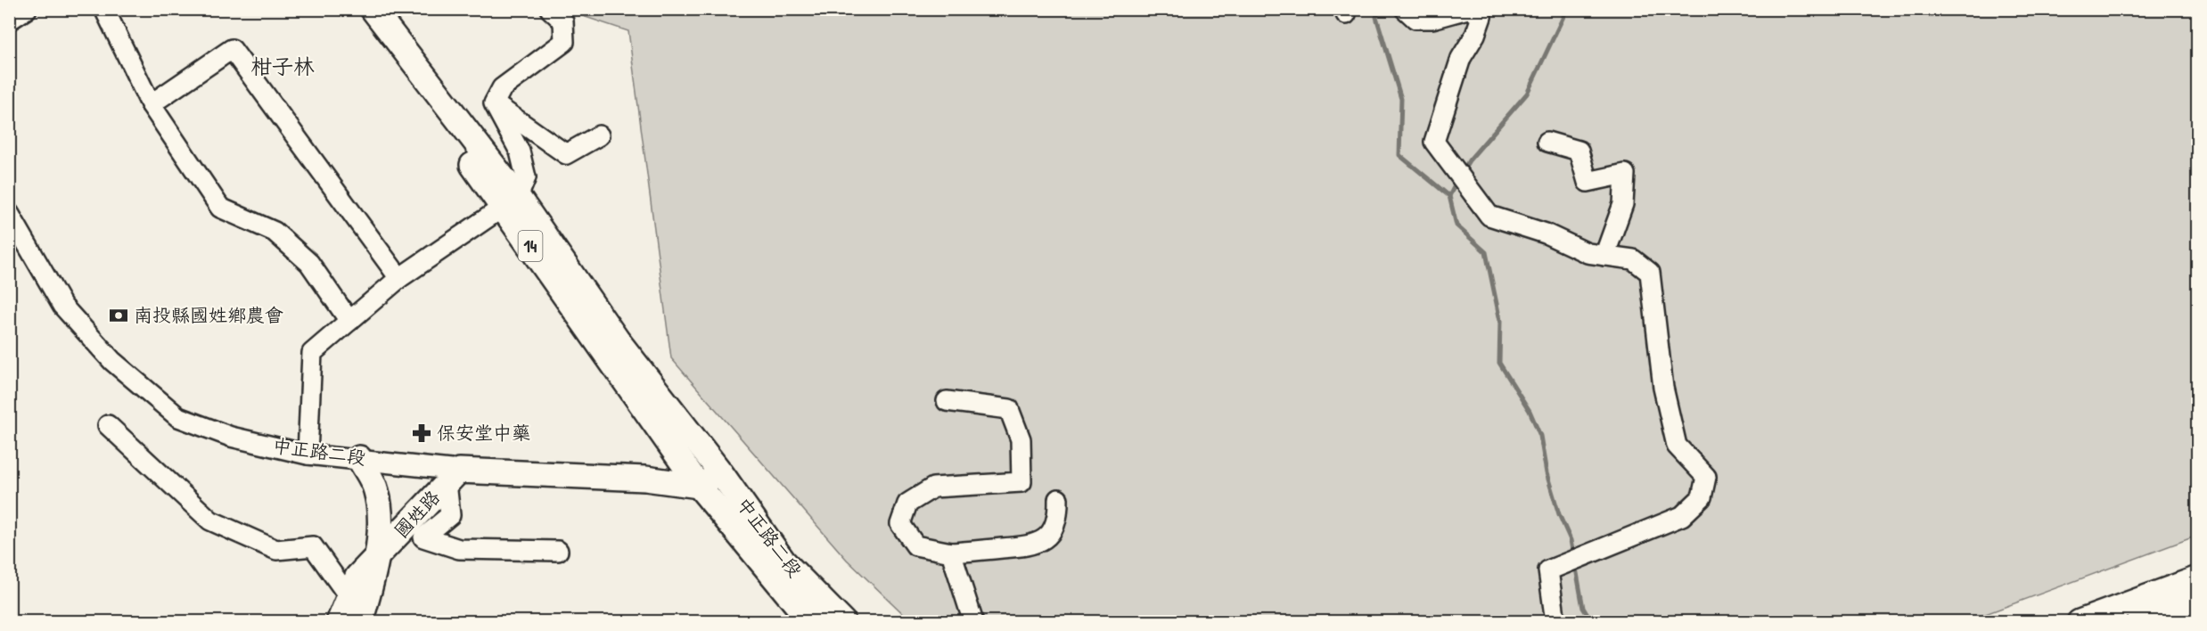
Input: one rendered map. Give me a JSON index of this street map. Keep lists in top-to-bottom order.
{
  "streets": {
    "main road": ["14", "中正路二段", "國姓路"]
  },
  "crossings": [
    ["中正路二段", "國姓路"]
  ],
  "districts": ["柑子林"],
  "places": {
    "bank": ["南投縣國姓鄉農會"],
    "pharmacy": ["保安堂中藥"]
  }
}
